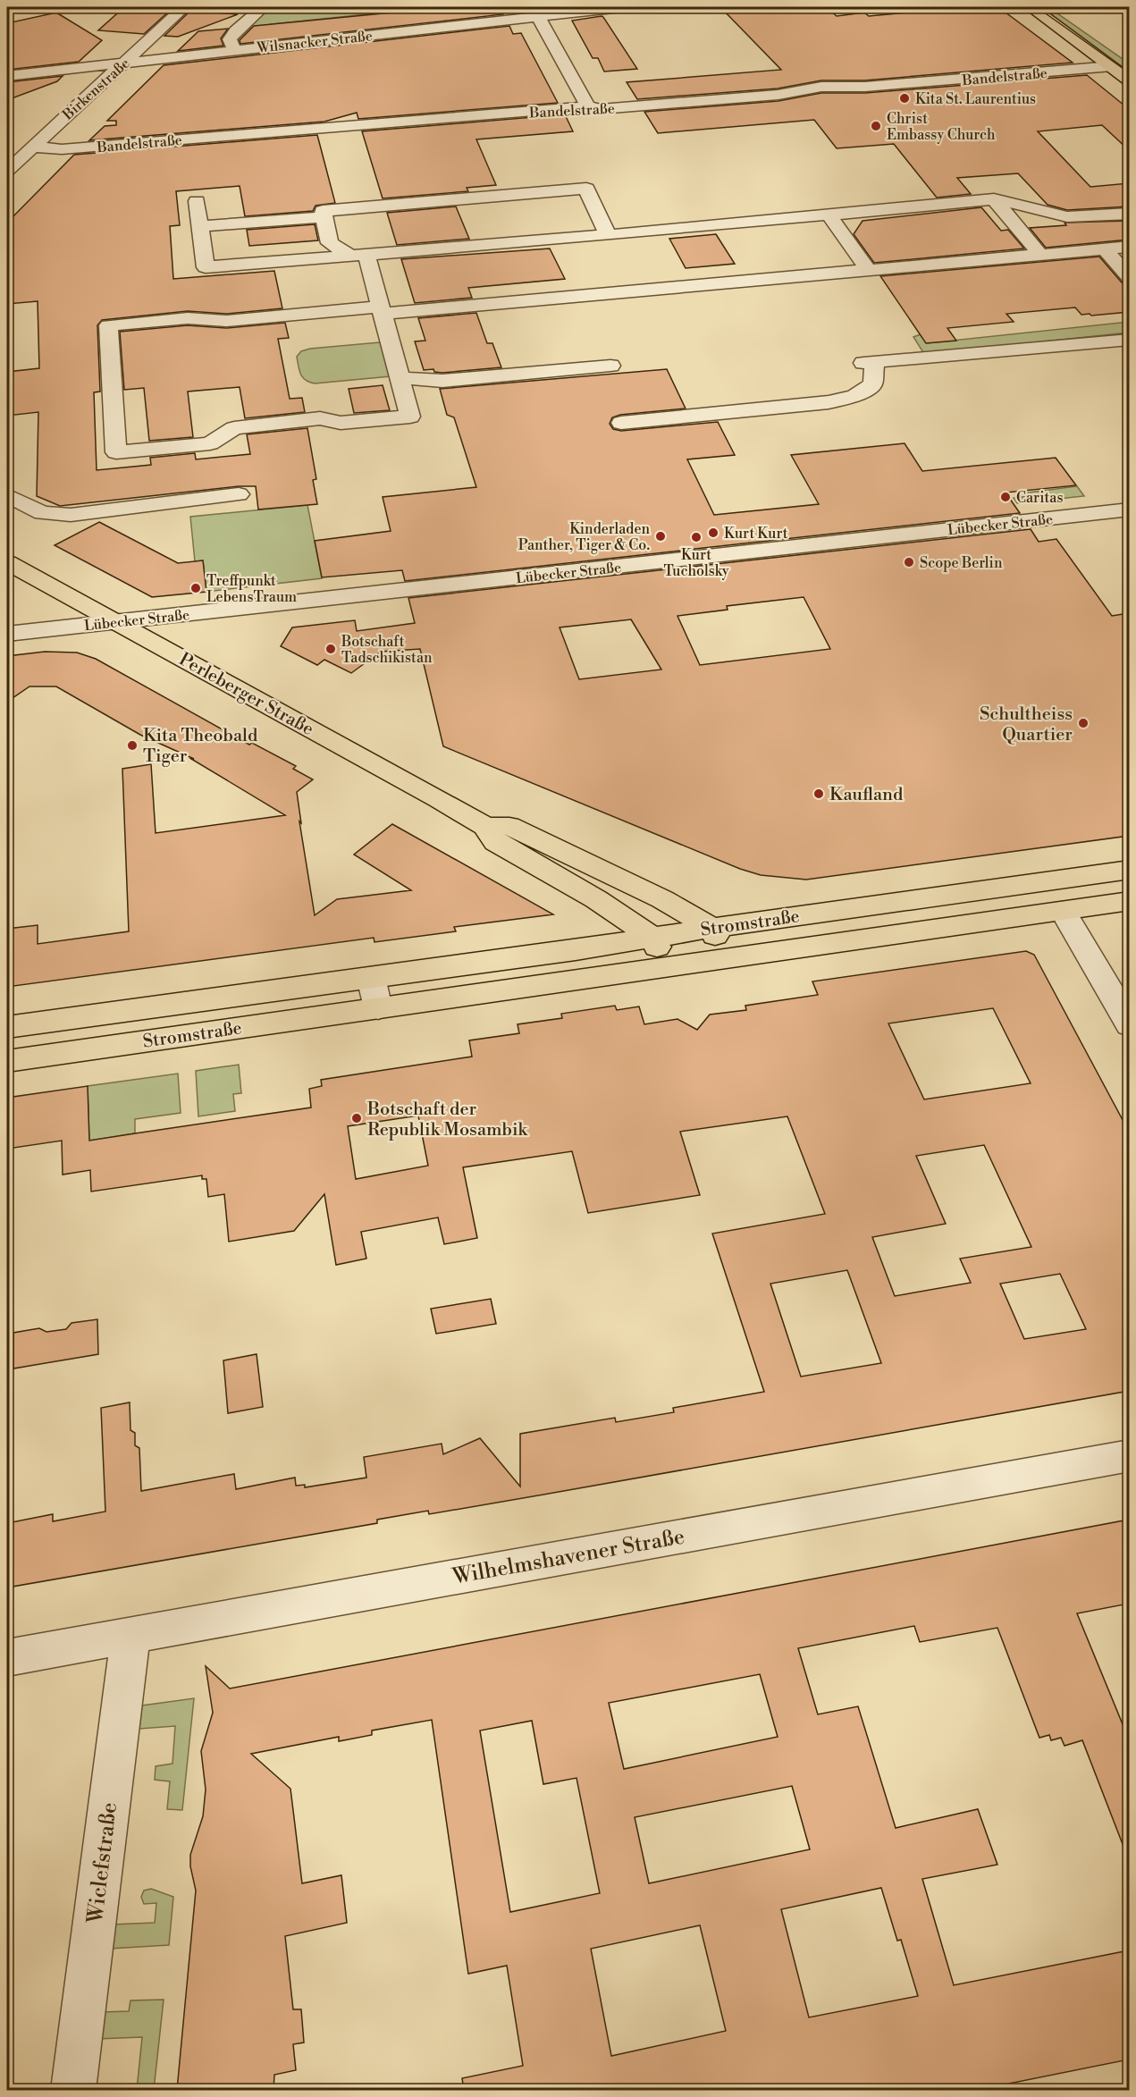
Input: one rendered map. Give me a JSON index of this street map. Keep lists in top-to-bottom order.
{
  "streets": {
    "main road": ["Perleberger Straße", "Stromstraße"],
    "street": [
      "Wilsnacker Straße",
      "Bandelstraße",
      "Birkenstraße",
      "Lübecker Straße",
      "Wilhelmshavener Straße",
      "Wiclefstraße"
    ]
  },
  "crossings": [
    ["Wilsnacker Straße", "Birkenstraße"],
    ["Bandelstraße", "Birkenstraße"],
    ["Lübecker Straße", "Perleberger Straße"],
    ["Perleberger Straße", "Stromstraße"],
    ["Wilhelmshavener Straße", "Wiclefstraße"]
  ],
  "places": [
    "Kita St. Laurentius",
    "Christ Embassy Church",
    "Caritas",
    "Kurt Kurt",
    "Kinderladen Panther, Tiger & Co.",
    "Kurt Tucholsky",
    "Scope Berlin",
    "Treffpunkt LebensTraum",
    "Botschaft Tadschikistan",
    "Schultheiss Quartier",
    "Kita Theobald Tiger",
    "Kaufland",
    "Botschaft der Republik Mosambik"
  ]
}
